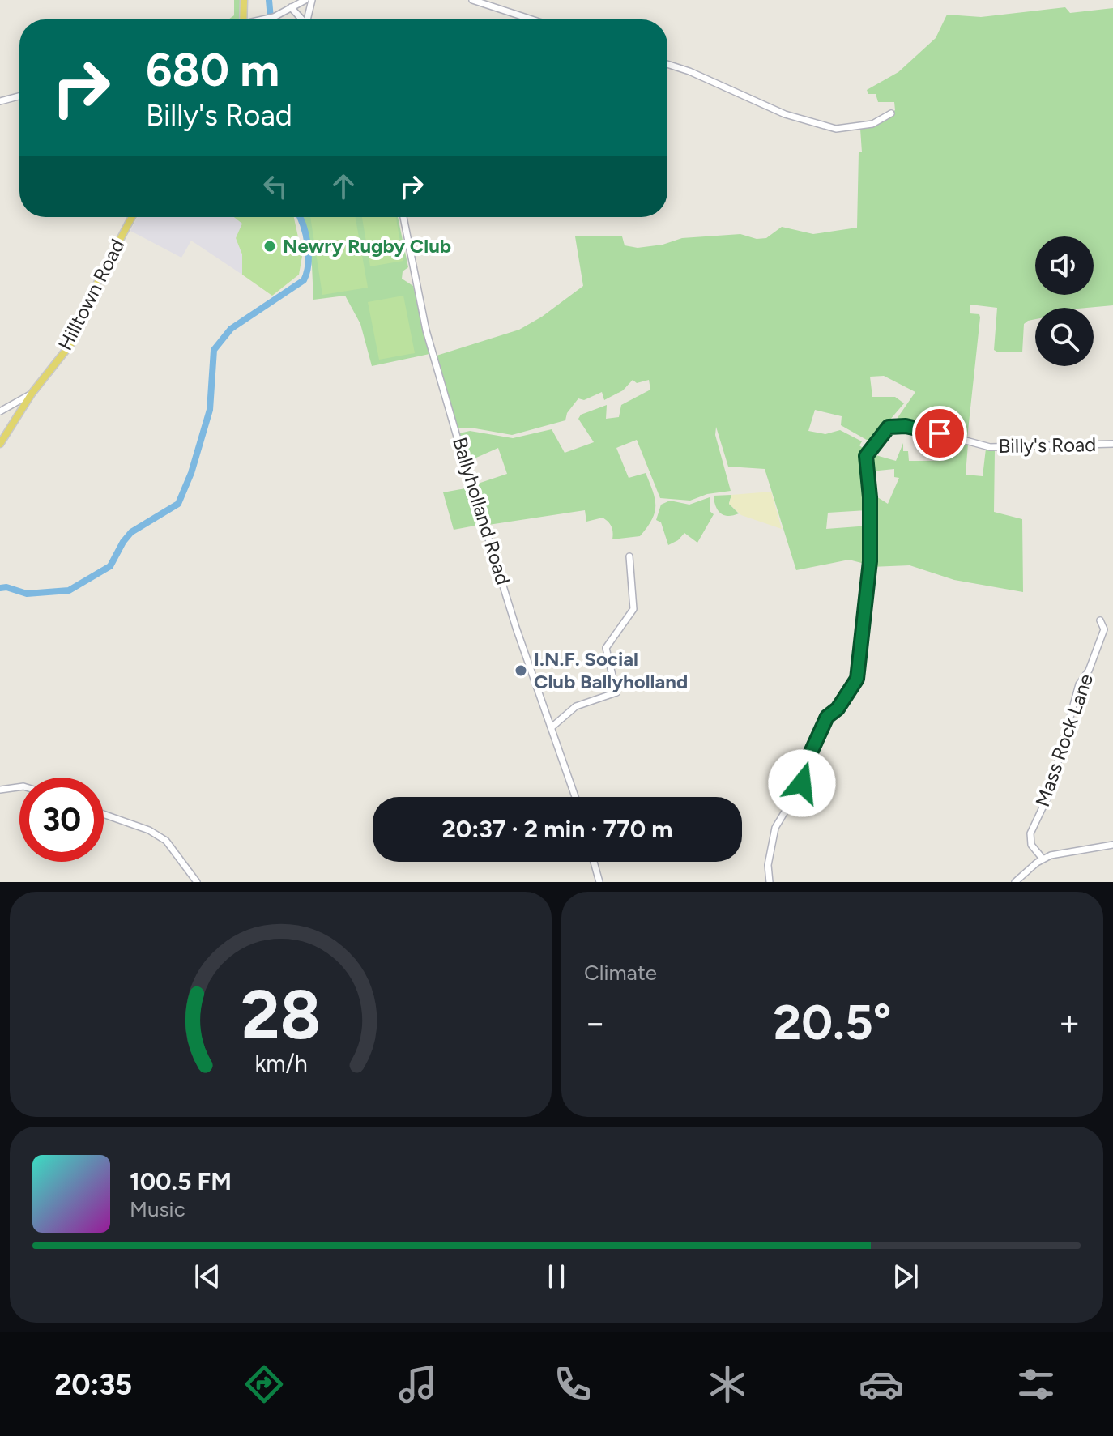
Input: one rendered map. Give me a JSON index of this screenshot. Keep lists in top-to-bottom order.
{
  "streets": {
    "main road": ["Hilltown Road"],
    "street": ["Billy's Road", "Ballyholland Road", "Mass Rock Lane"]
  },
  "places": ["Newry Rugby Club", "I.N.F. Social Club Ballyholland"],
  "page": {
    "turn": ["680 m", "Billy's Road"],
    "limit": "30",
    "trip": "20:37 · 2 min · 770 m",
    "tile": "Climate",
    "heat": ["−", "20.5°", "+"],
    "song": ["100.5 FM", "Music"],
    "tabs": "20:35",
    "gauge": ["28", "km/h"]
  }
}
